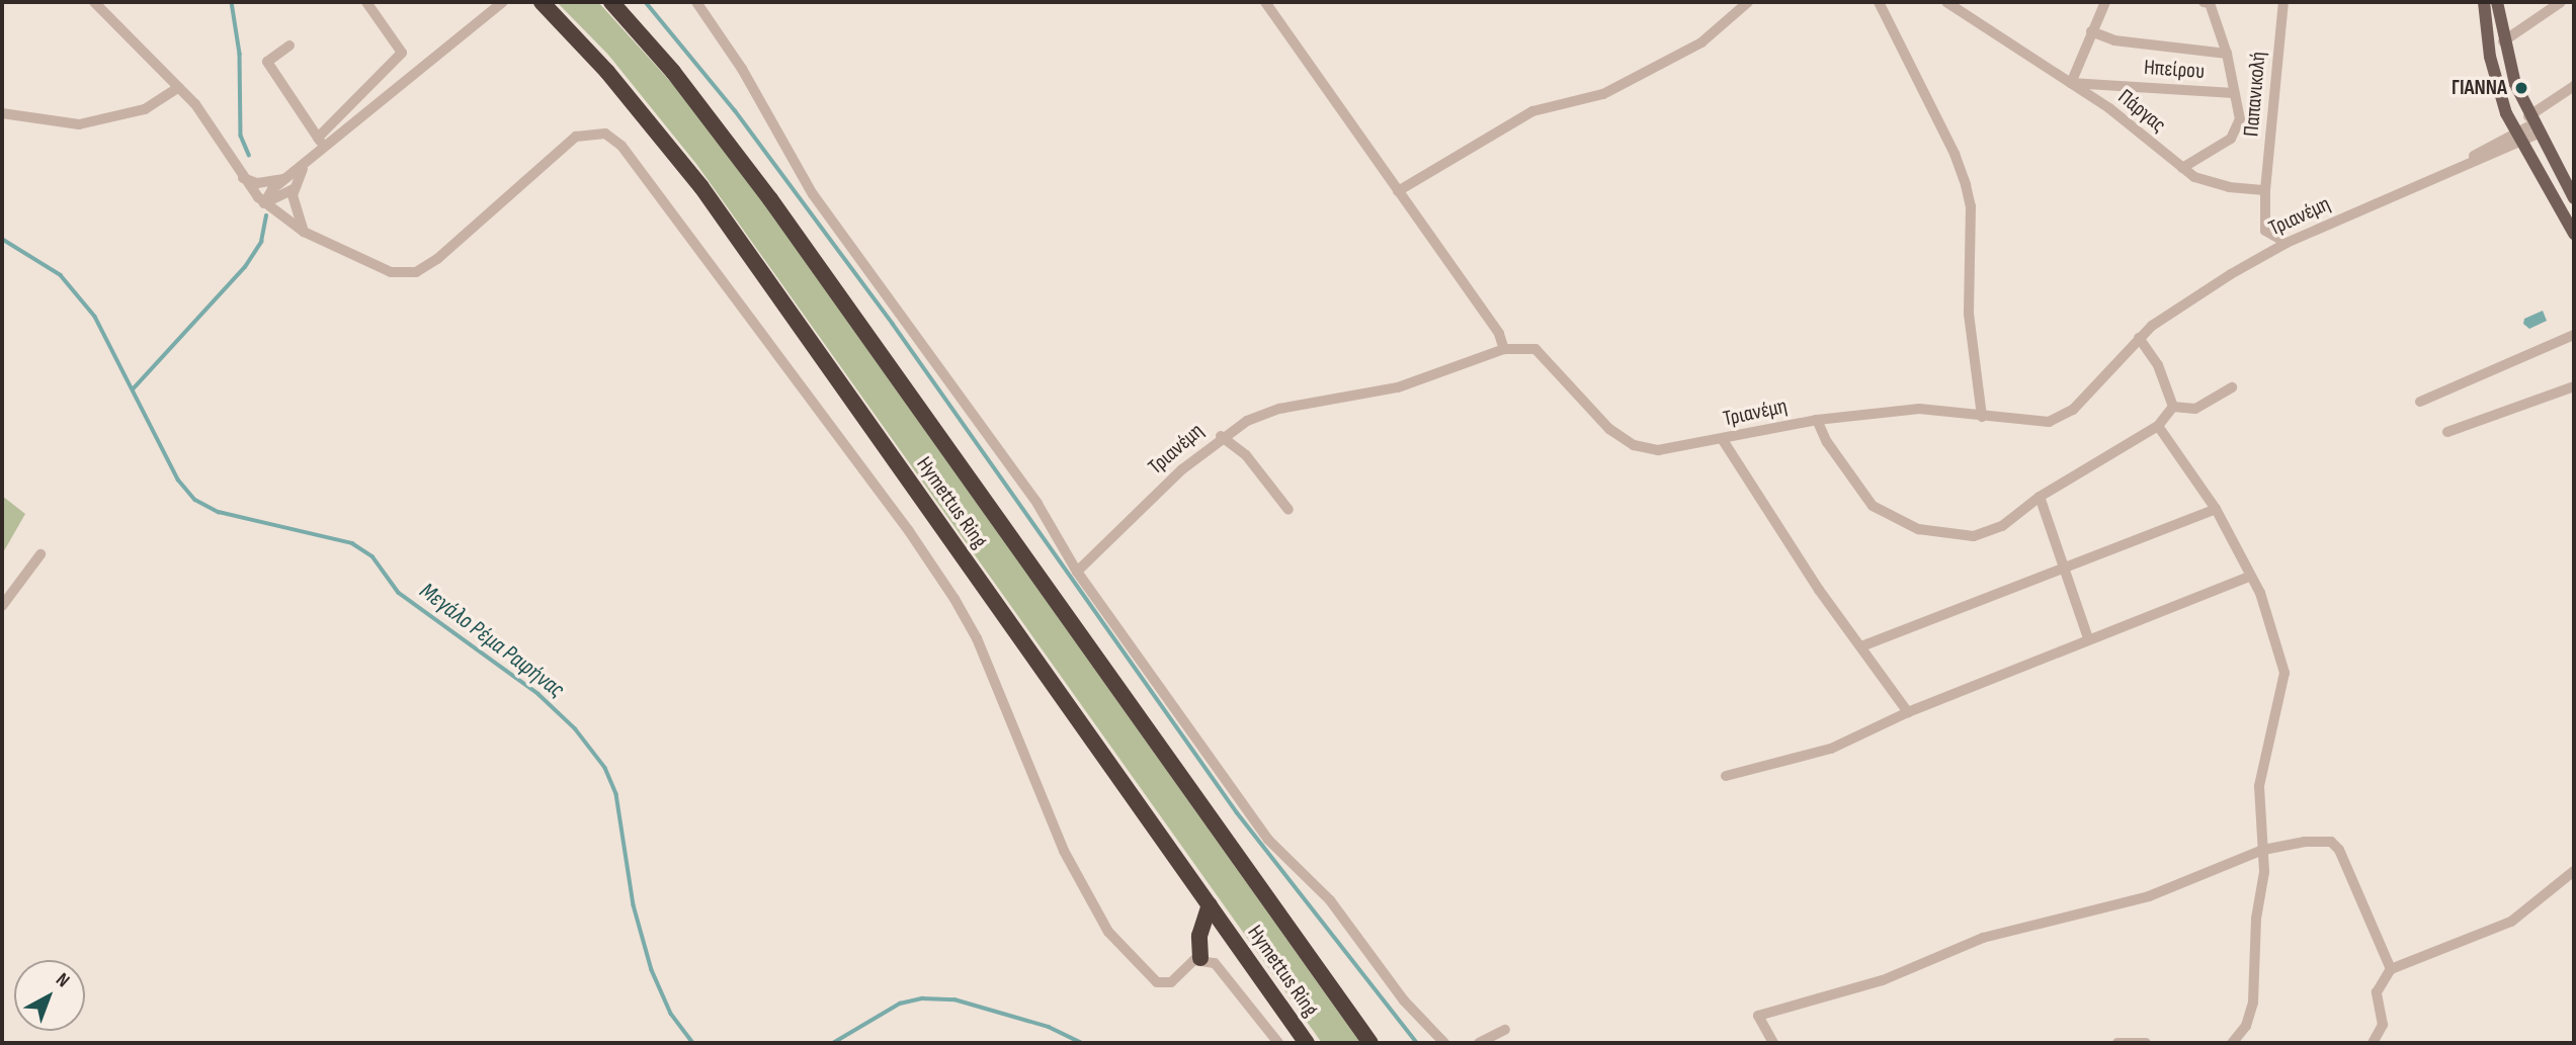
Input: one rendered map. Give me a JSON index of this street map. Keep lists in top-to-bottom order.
{
  "streets": {
    "highway": ["Hymettus Ring"],
    "street": [
      "Ηπείρου",
      "Παπανικολή",
      "Πάργας",
      "Τριανέμη"
    ]
  },
  "crossings": [
    ["Ηπείρου", "Πάργας"],
    ["Παπανικολή", "Πάργας"]
  ],
  "water": ["Μεγάλο Ρέμα Ραφήνας"],
  "places": ["ΓΙΑΝΝΑ"],
  "north": "top right"
}
